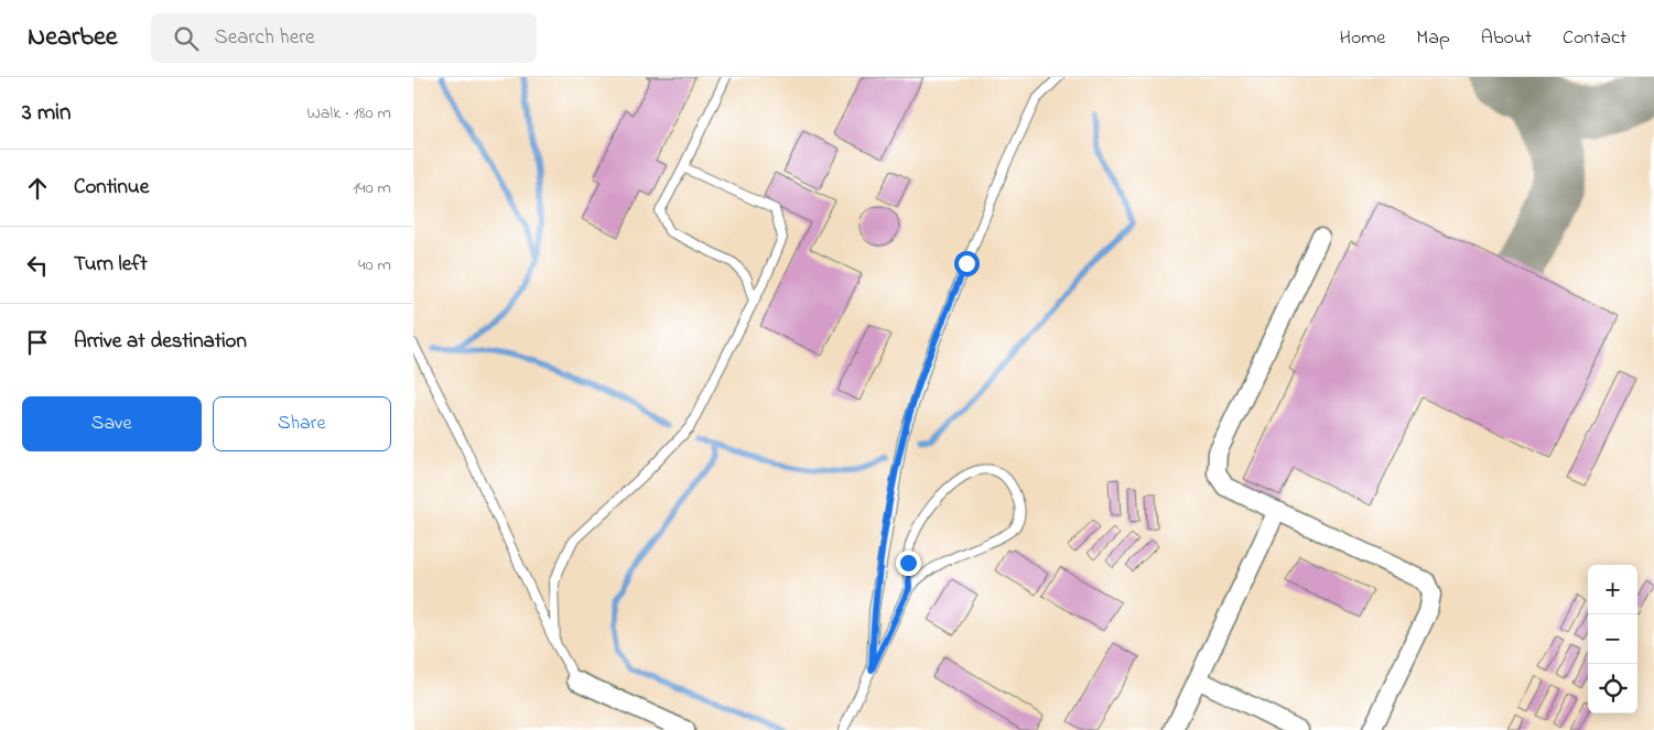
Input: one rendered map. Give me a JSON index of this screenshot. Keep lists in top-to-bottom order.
{
  "page": {
    "header": "Nearbee",
    "search": "Search here",
    "nav": [
      "Home",
      "Map",
      "About",
      "Contact"
    ],
    "heading": ["3 min", "Walk · 180 m"],
    "list": [
      ["Continue", "140 m"],
      ["Turn left", "40 m"],
      "Arrive at destination"
    ],
    "buttons": ["Save", "Share"],
    "map_buttons": ["+", "−"]
  }
}
